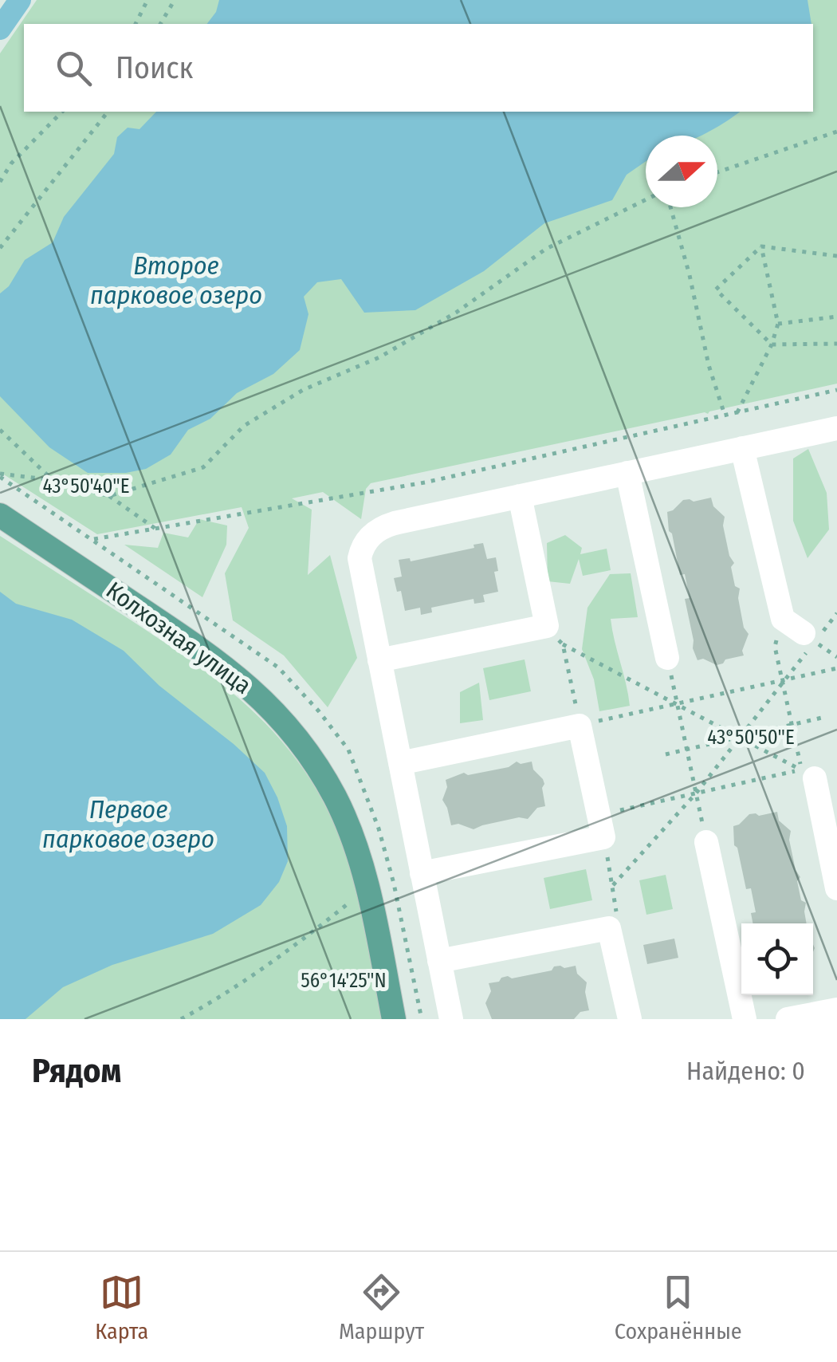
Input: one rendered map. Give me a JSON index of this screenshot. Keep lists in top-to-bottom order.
{
  "streets": {
    "main road": ["Колхозная улица"]
  },
  "water": ["Второе парковое озеро", "Первое парковое озеро"],
  "north": "right",
  "page": {
    "search": "Поиск",
    "heading": ["Рядом", "Найдено: 0"],
    "nav": ["Карта", "Маршрут", "Сохранённые"]
  },
  "coordinates": ["43°50'40\"E", "43°50'50\"E", "56°14'25\"N"]
}
